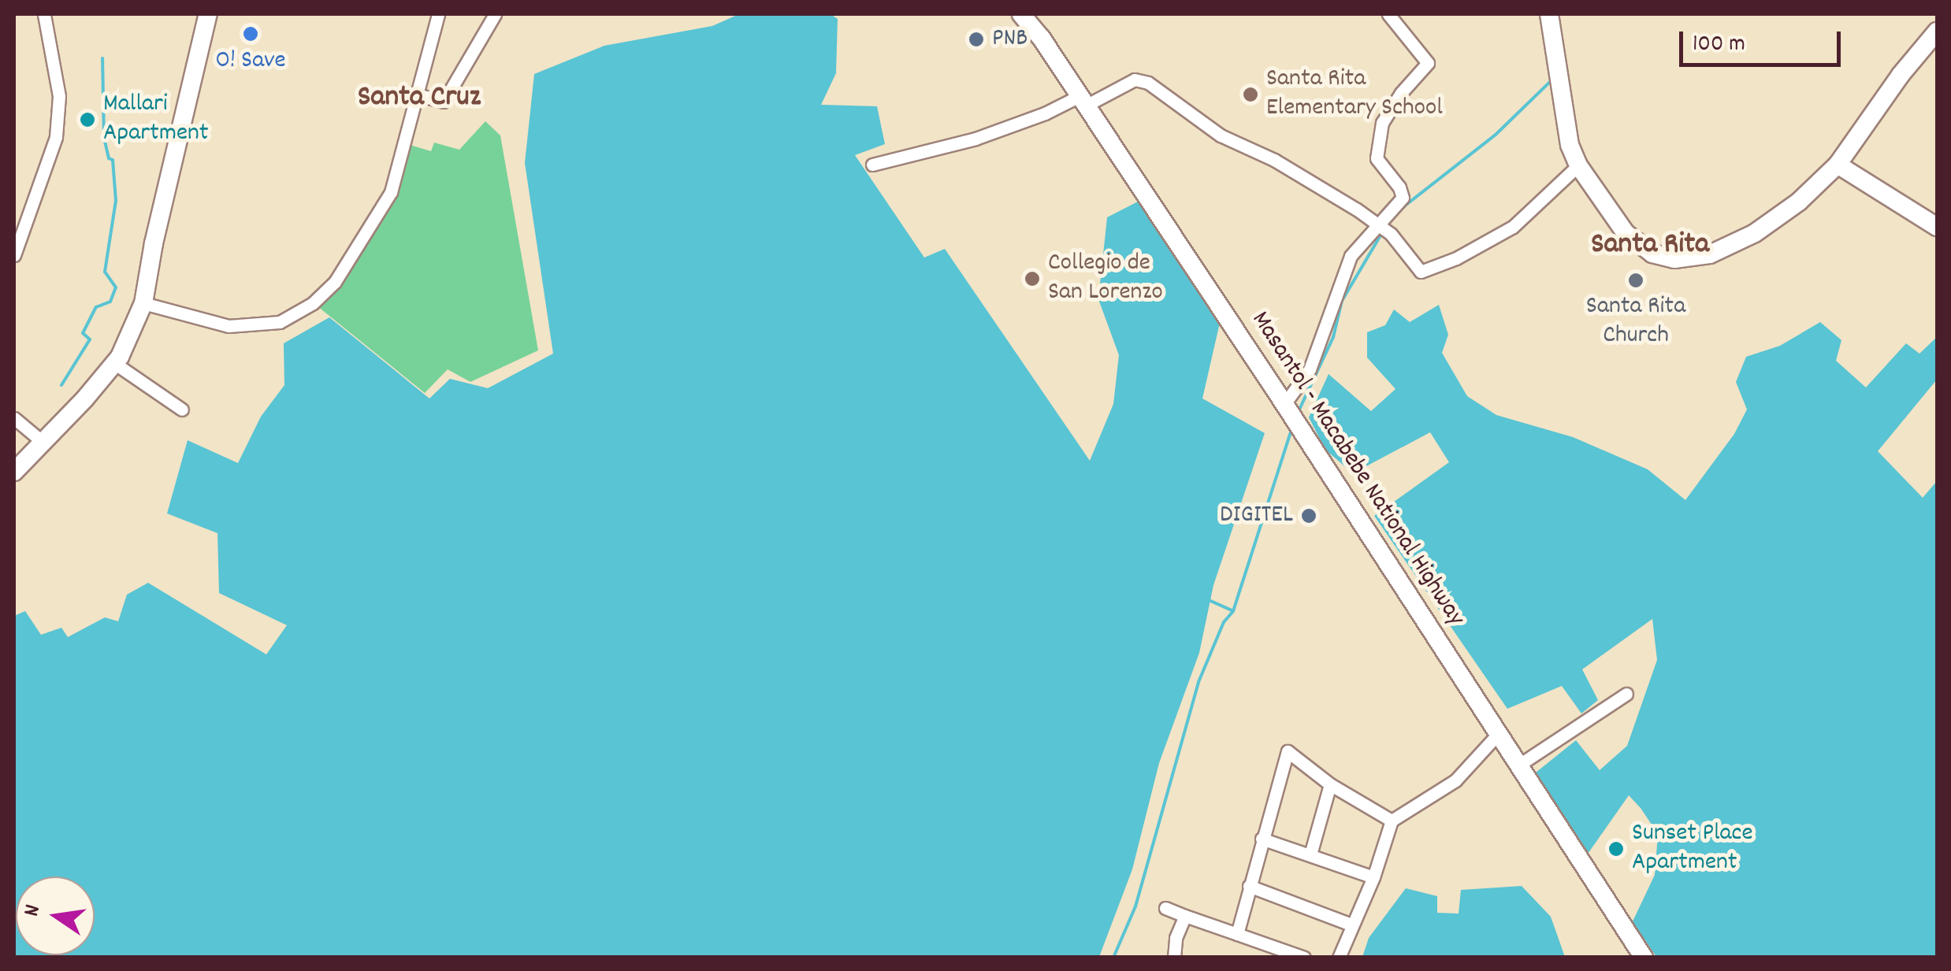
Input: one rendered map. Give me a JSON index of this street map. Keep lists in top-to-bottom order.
{
  "streets": {
    "street": ["Masantol - Macabebe National Highway"]
  },
  "districts": ["Santa Cruz", "Santa Rita"],
  "places": [
    "O! Save",
    "PNB",
    "Santa Rita Elementary School",
    "Mallari Apartment",
    "Collegio de San Lorenzo",
    "Santa Rita Church",
    "DIGITEL",
    "Sunset Place Apartment"
  ],
  "scale_bar": "100 m",
  "north": "left"
}
